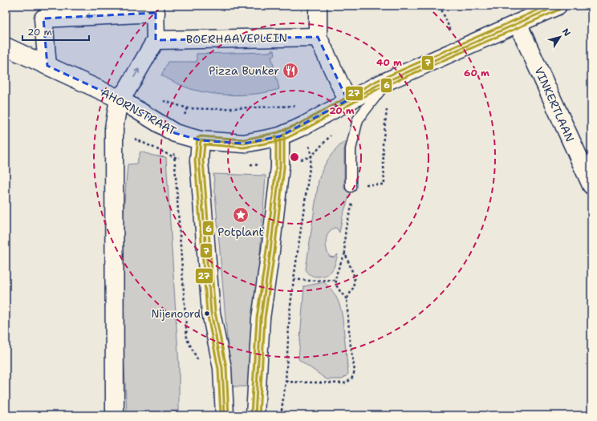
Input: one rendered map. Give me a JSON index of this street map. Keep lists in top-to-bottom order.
{
  "streets": {
    "street": ["BOERHAAVEPLEIN", "VINKERTLAAN", "AHORNSTRAAT"]
  },
  "crossings": [
    ["VINKERTLAAN", "AHORNSTRAAT"]
  ],
  "places": {
    "restaurant": ["Pizza Bunker"],
    "place": ["Potplant"],
    "other": ["Nijenoord"]
  },
  "lines": ["transit line 7", "transit line 27", "transit line 6"],
  "scale_bar": "20 m",
  "north": "top right",
  "rings": ["40 m", "60 m", "20 m"]
}
